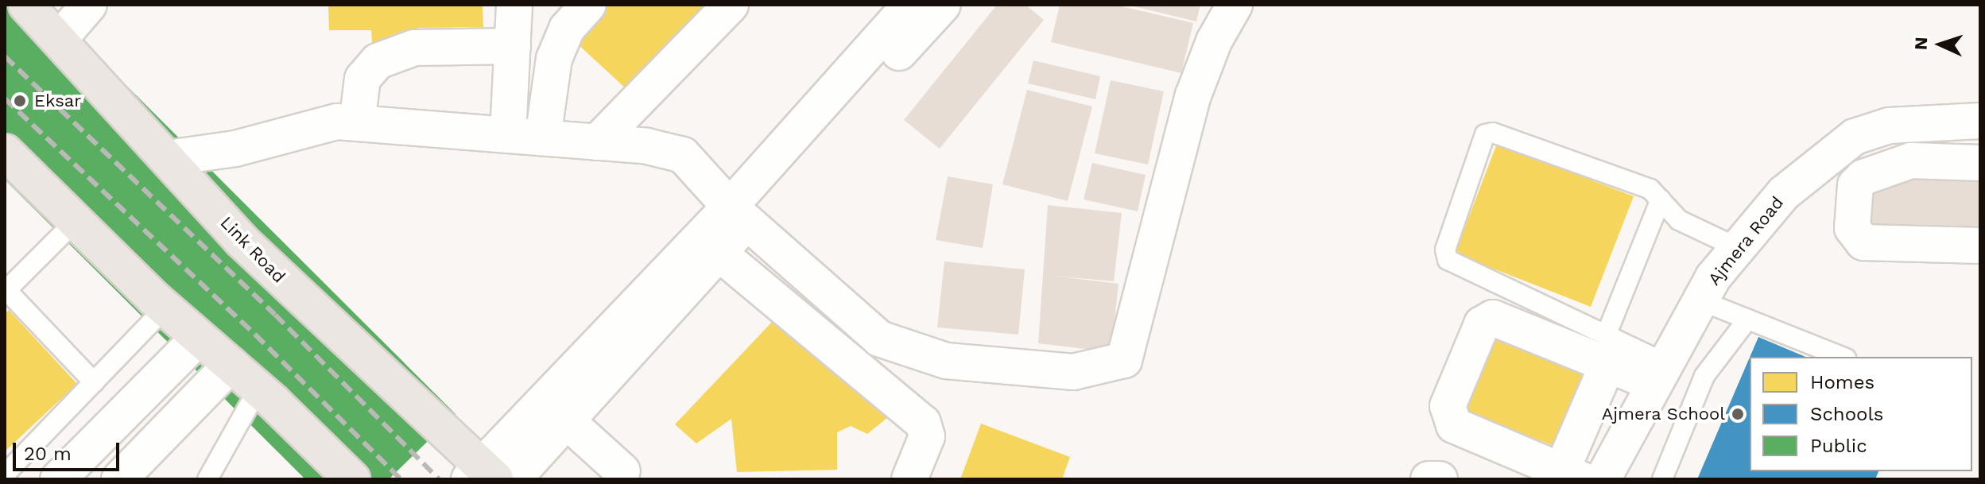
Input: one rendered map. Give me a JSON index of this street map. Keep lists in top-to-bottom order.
{
  "streets": {
    "main road": ["Link Road"],
    "street": ["Ajmera Road"]
  },
  "places": ["Eksar", "Ajmera School"],
  "legend": ["Homes", "Schools", "Public"],
  "scale_bar": "20 m",
  "north": "left"
}
